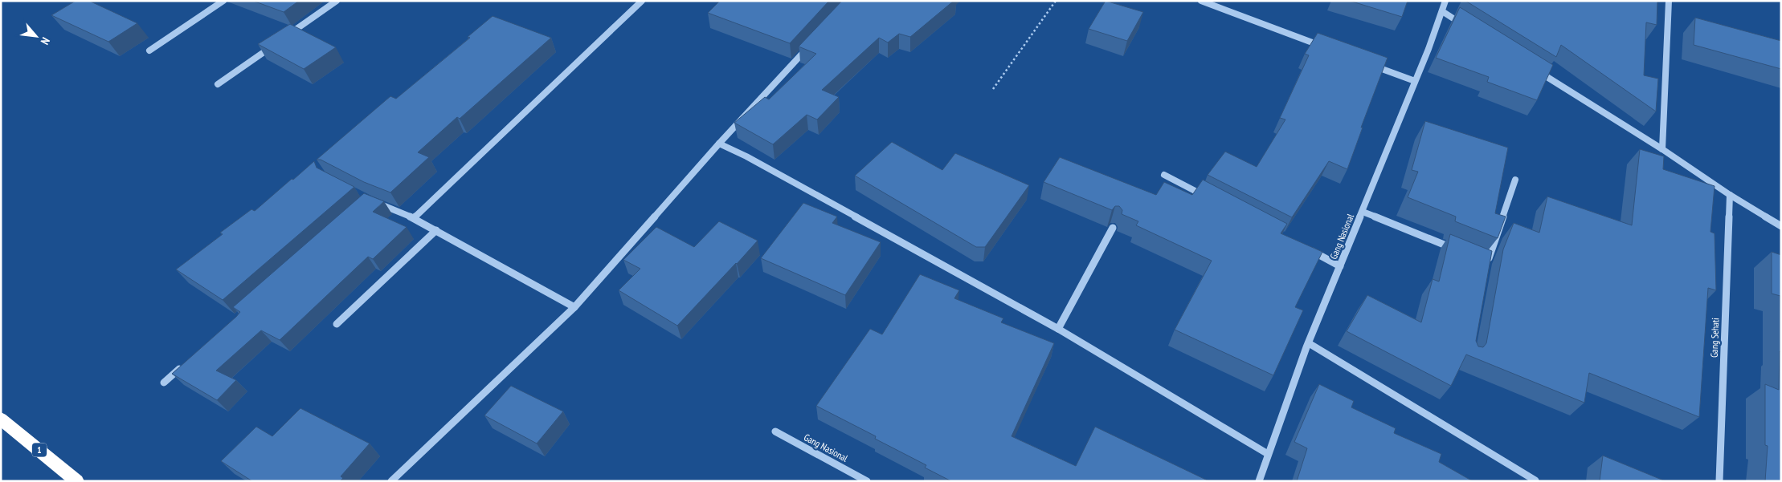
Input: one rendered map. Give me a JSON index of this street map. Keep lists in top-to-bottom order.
{
  "streets": {
    "highway": ["1"],
    "street": ["Gang Nasional", "Gang Sehati"]
  },
  "north": "bottom right"
}
